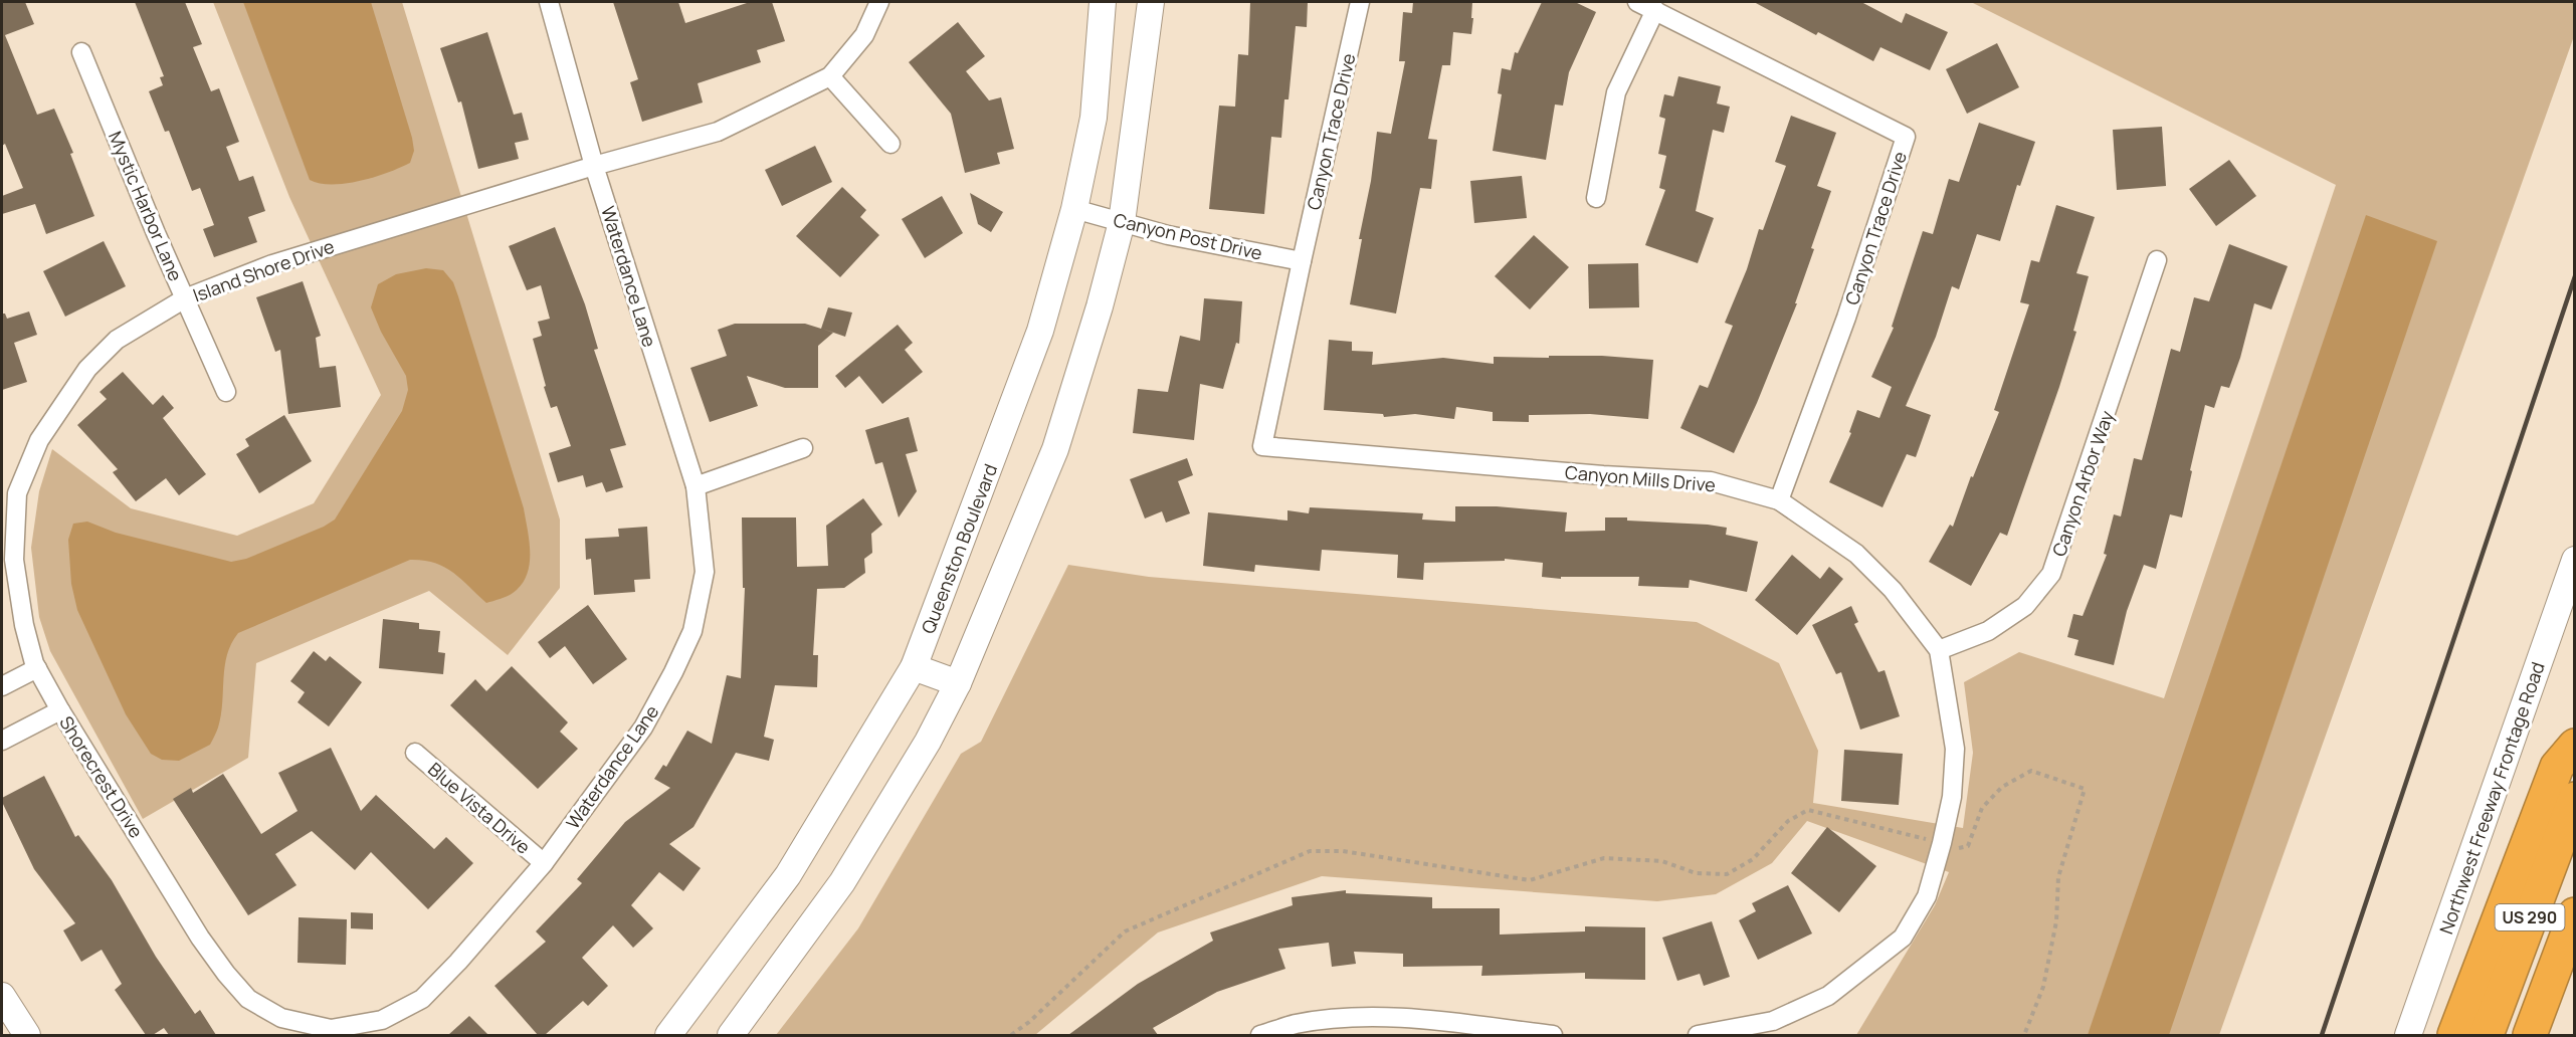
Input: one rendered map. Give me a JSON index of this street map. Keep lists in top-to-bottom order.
{
  "streets": {
    "highway": ["US 290"],
    "main road": ["Queenston Boulevard", "Northwest Freeway Frontage Road"],
    "street": [
      "Canyon Trace Drive",
      "Mystic Harbor Lane",
      "Canyon Post Drive",
      "Island Shore Drive",
      "Waterdance Lane",
      "Canyon Mills Drive",
      "Canyon Arbor Way",
      "Shorecrest Drive",
      "Blue Vista Drive"
    ]
  },
  "crossings": [
    ["Canyon Trace Drive", "Canyon Post Drive"],
    ["Canyon Trace Drive", "Canyon Mills Drive"],
    ["Mystic Harbor Lane", "Island Shore Drive"],
    ["Canyon Post Drive", "Canyon Mills Drive"],
    ["Canyon Post Drive", "Queenston Boulevard"],
    ["Island Shore Drive", "Waterdance Lane"],
    ["Island Shore Drive", "Shorecrest Drive"],
    ["Waterdance Lane", "Shorecrest Drive"],
    ["Waterdance Lane", "Blue Vista Drive"],
    ["Canyon Mills Drive", "Canyon Arbor Way"]
  ]
}
